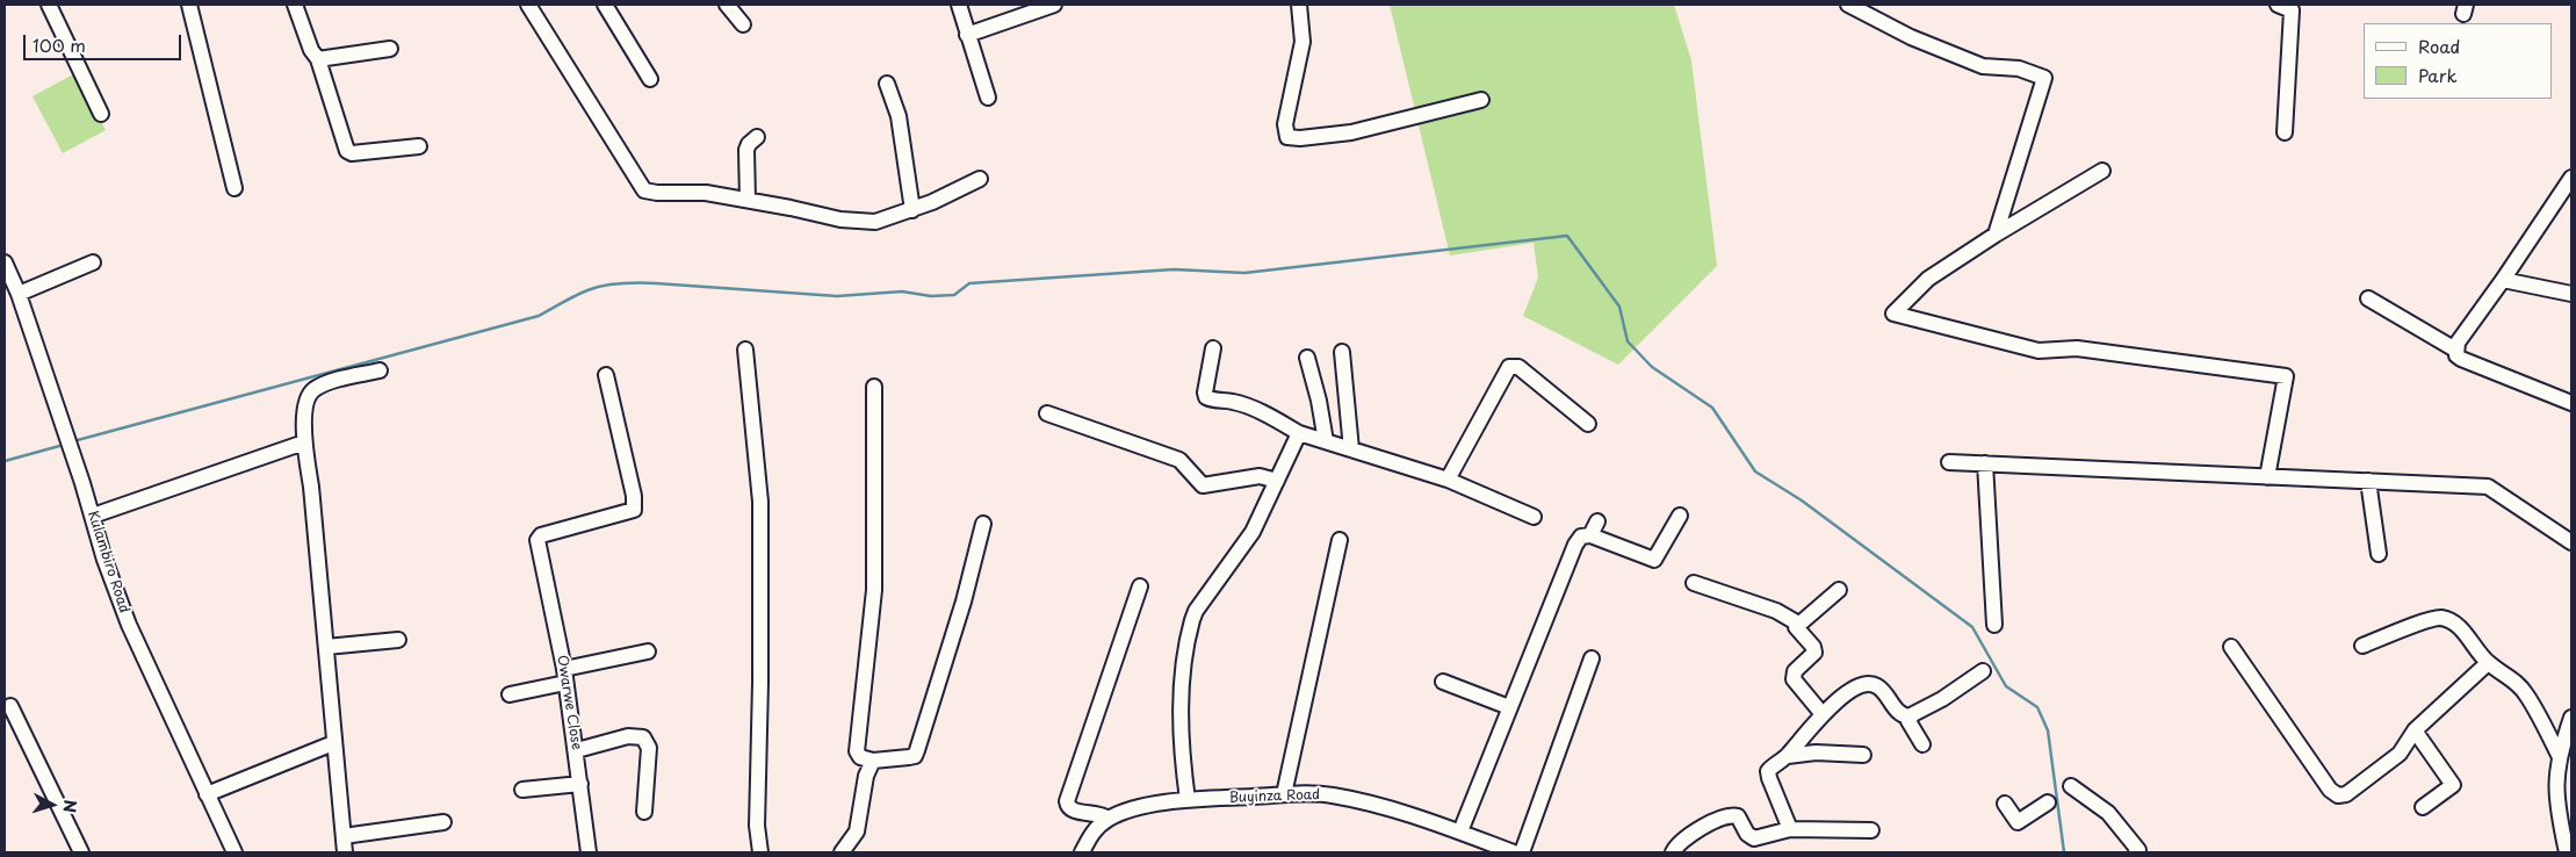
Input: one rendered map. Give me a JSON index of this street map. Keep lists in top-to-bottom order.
{
  "streets": {
    "street": ["Kulambiro Road", "Owarwe Close", "Buyinza Road"]
  },
  "legend": ["Road", "Park"],
  "scale_bar": "100 m",
  "north": "right"
}
